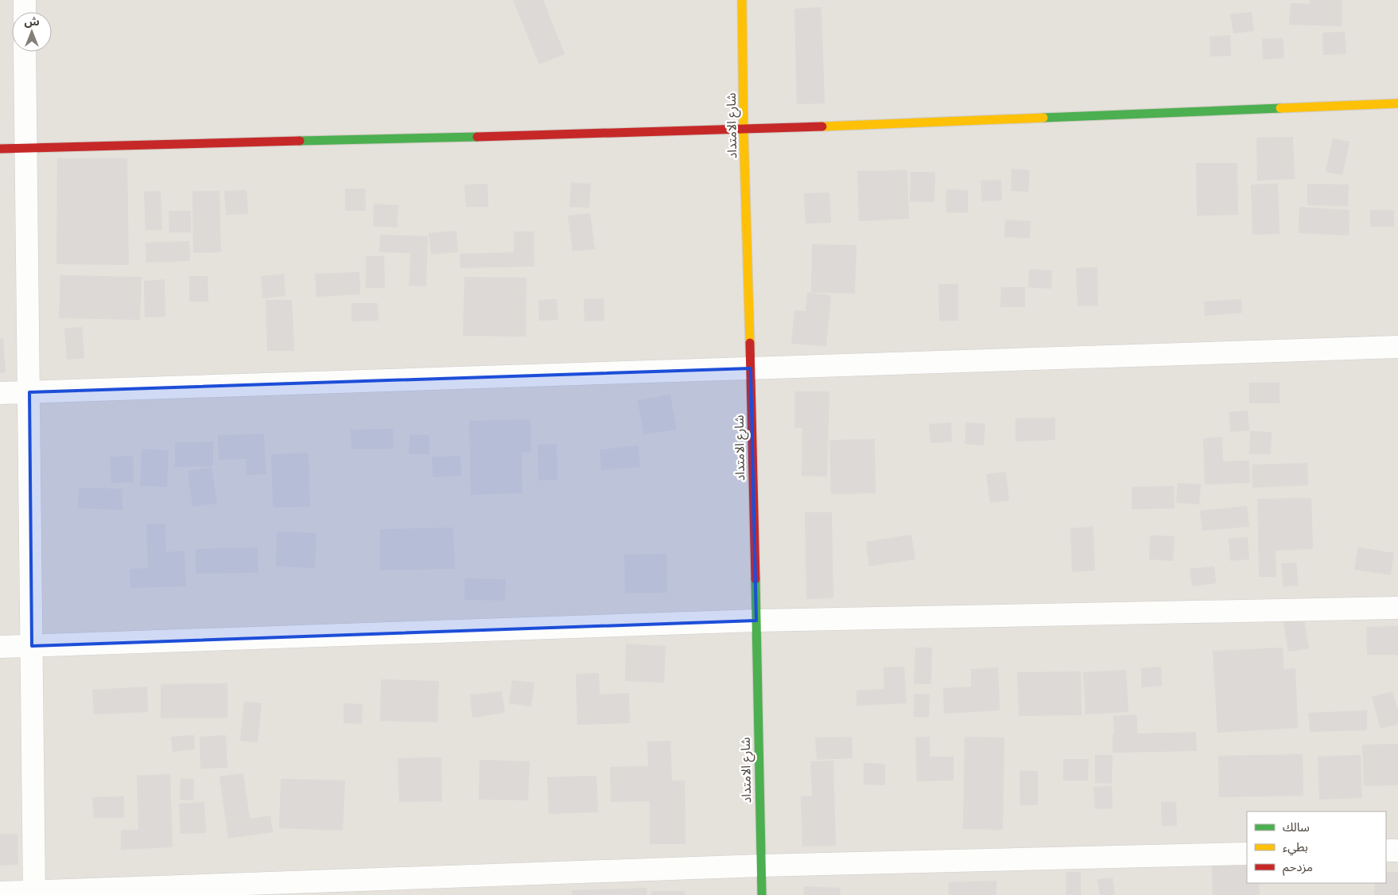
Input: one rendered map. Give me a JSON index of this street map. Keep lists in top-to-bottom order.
{
  "streets": {
    "street": ["شارع الامتداد"]
  },
  "legend": ["سالك", "بطيء", "مزدحم"],
  "north": "top"
}
